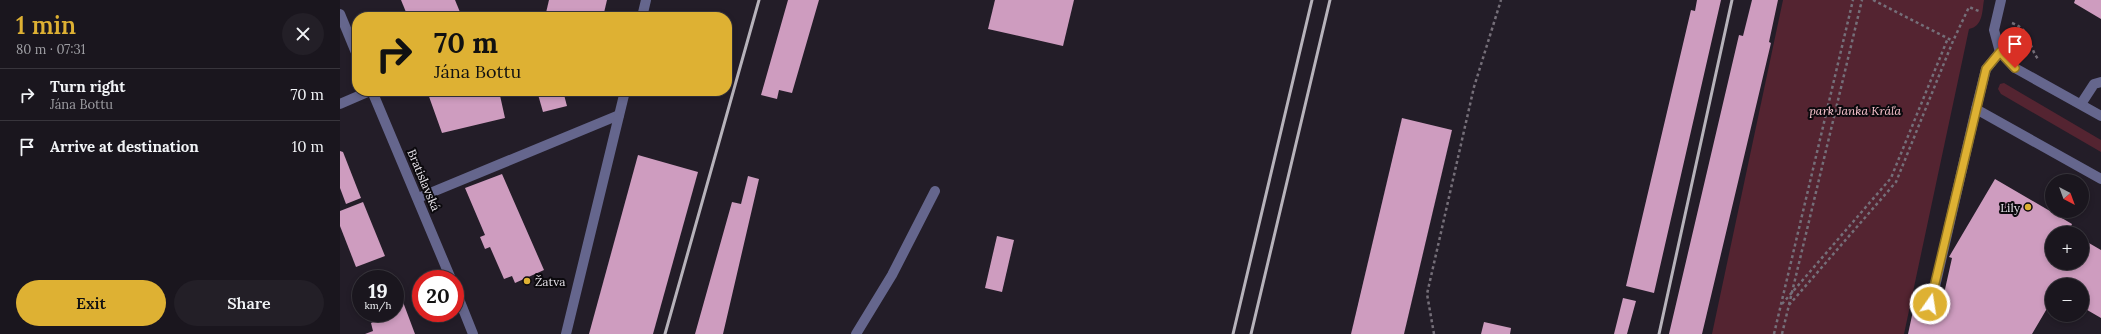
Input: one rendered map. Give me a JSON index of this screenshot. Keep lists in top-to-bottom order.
{
  "streets": {
    "street": ["Bratislavská"]
  },
  "parks": ["park Janka Kráľa"],
  "places": ["Lily", "Žatva"],
  "north": "bottom right",
  "page": {
    "heading": ["1 min", "80 m · 07:31"],
    "turn": ["70 m", "Jána Bottu"],
    "list": [
      {
        "name": "Turn right",
        "note": "Jána Bottu",
        "value": "70 m"
      },
      {
        "name": "Arrive at destination",
        "value": "10 m"
      }
    ],
    "map_buttons": ["+", "−"],
    "speed": "19 km/h",
    "limit": "20",
    "buttons": ["Exit", "Share"]
  }
}
